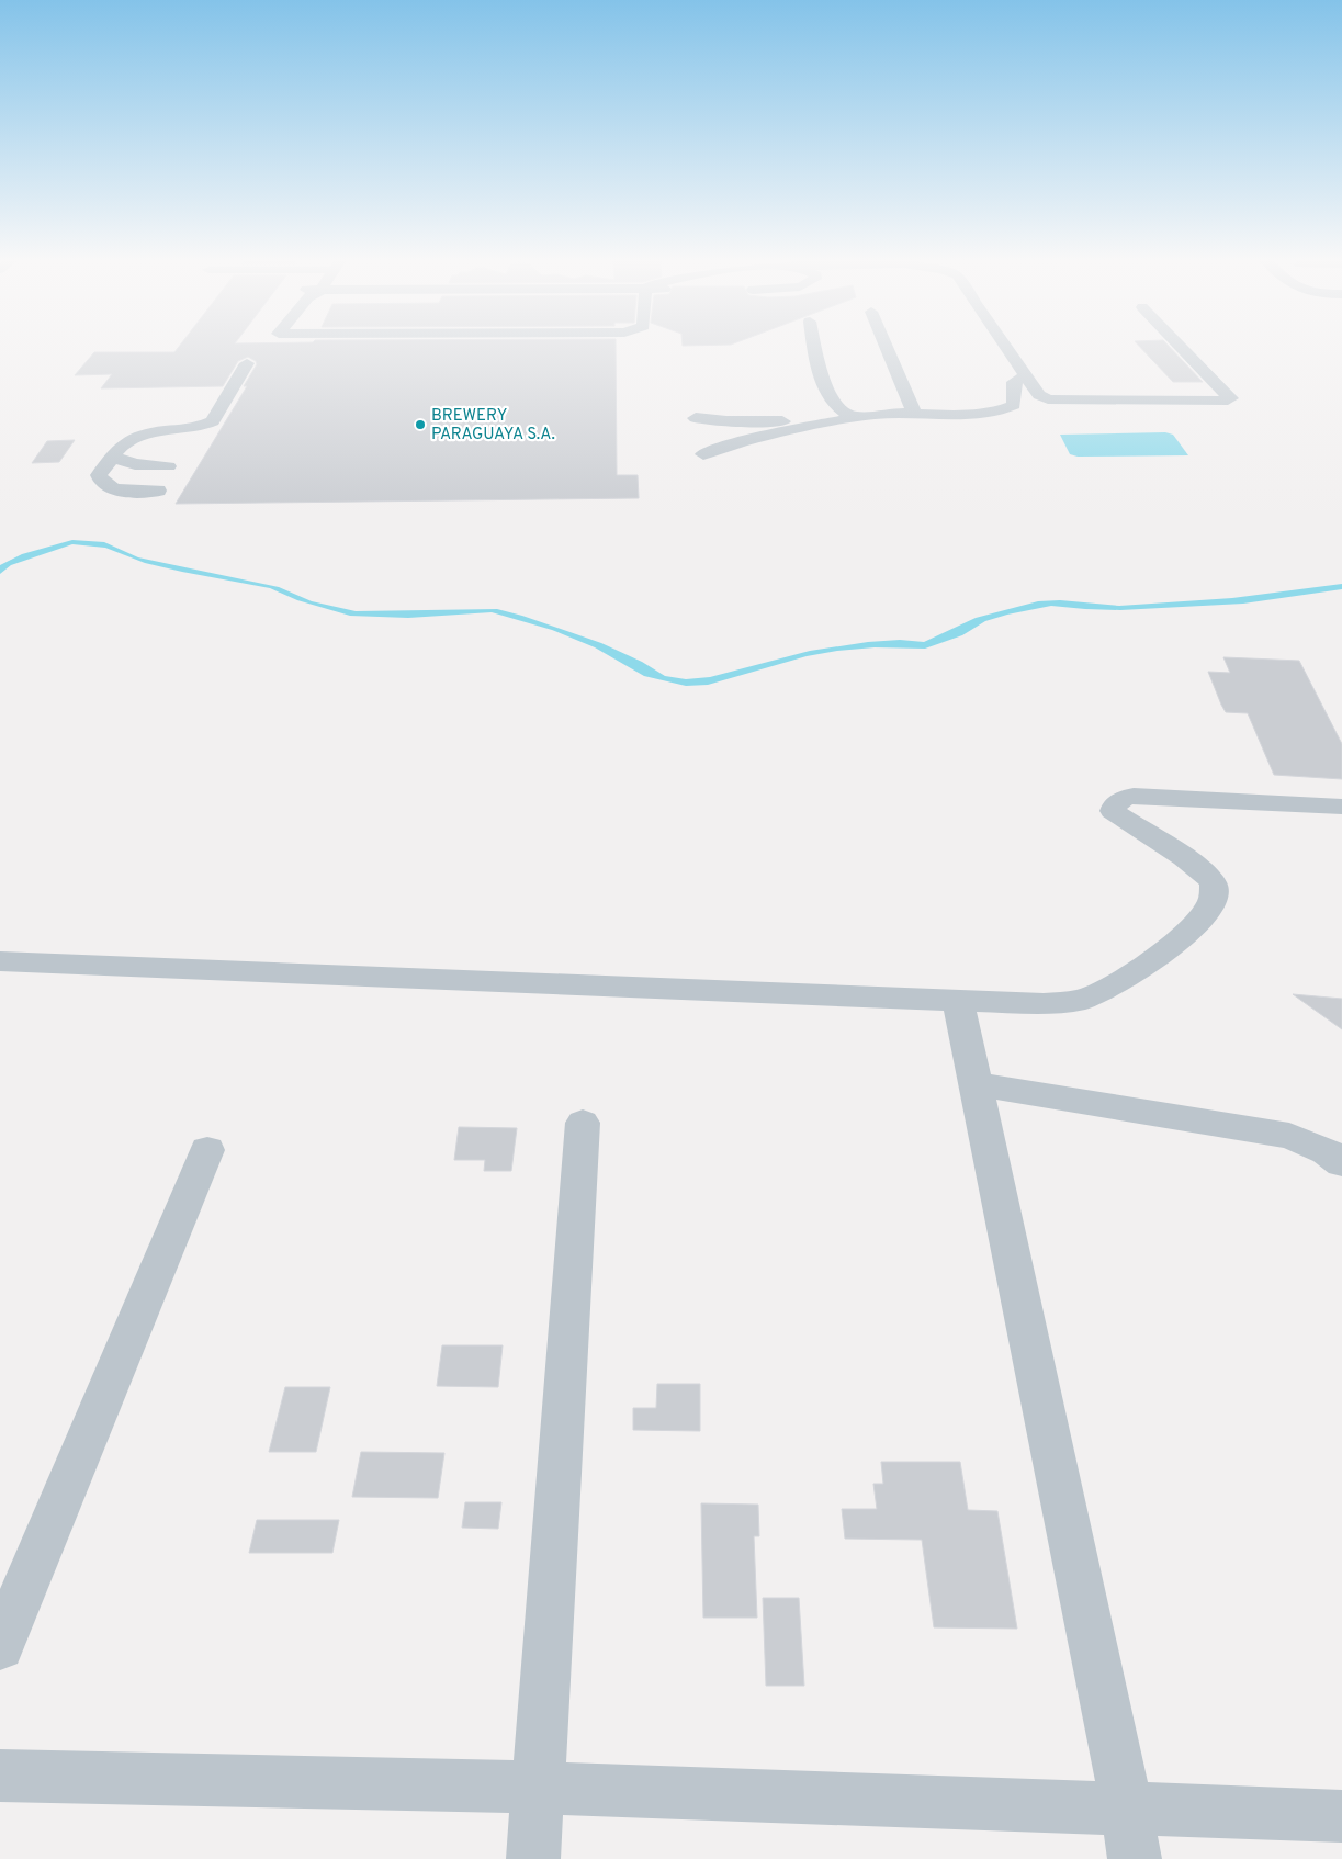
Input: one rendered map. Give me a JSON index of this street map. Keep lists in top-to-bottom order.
{
  "places": ["BREWERY PARAGUAYA S.A."]
}
